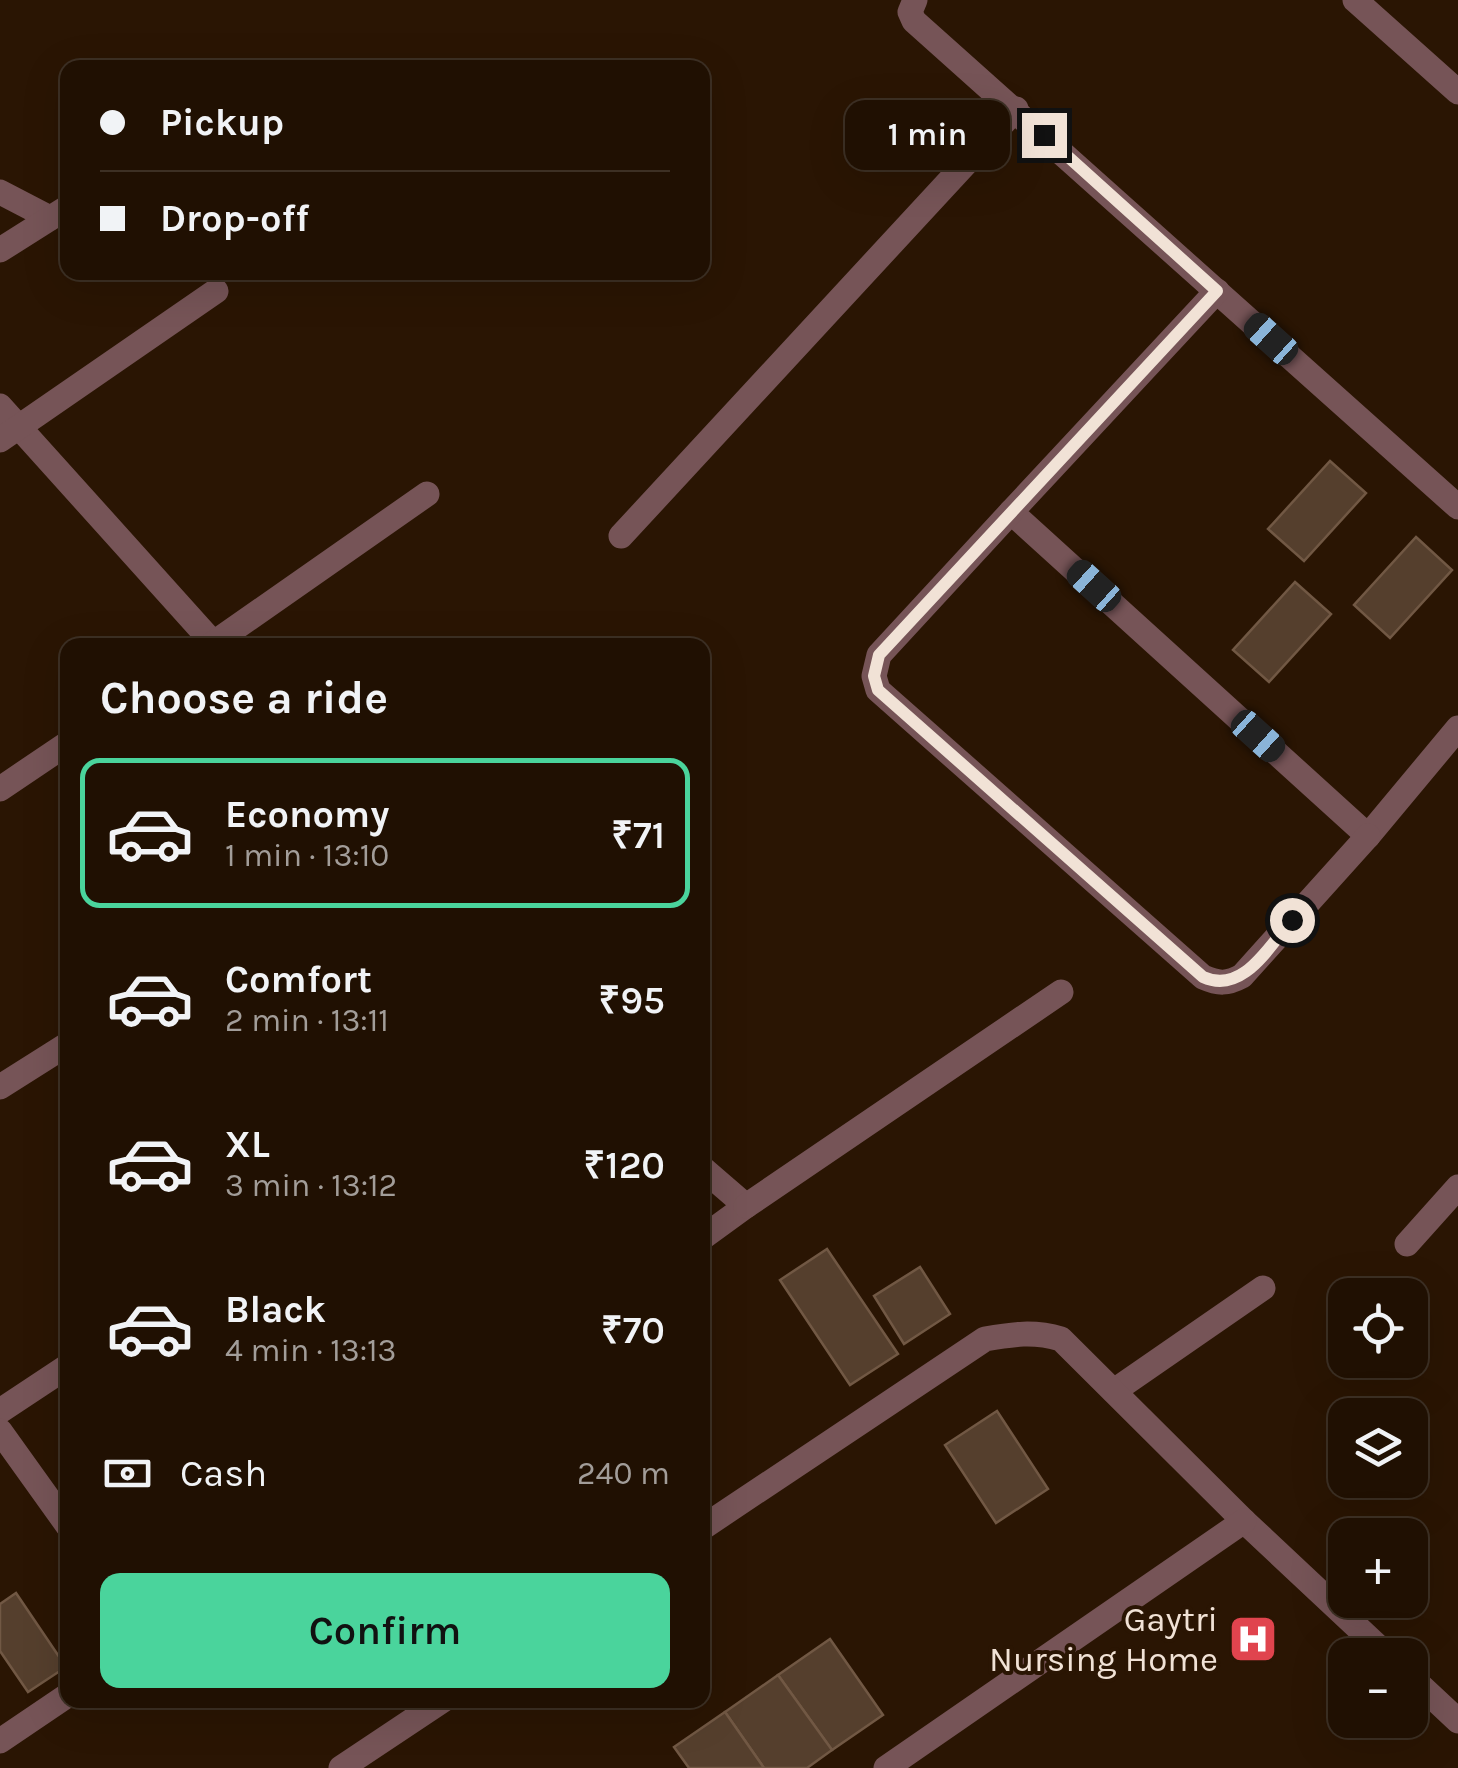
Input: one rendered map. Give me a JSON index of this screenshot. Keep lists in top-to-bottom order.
{
  "places": {
    "hospital": ["Gaytri Nursing Home"]
  },
  "page": {
    "banner": ["Pickup", "Drop-off"],
    "bubble": "1 min",
    "heading": "Choose a ride",
    "list": [
      {
        "name": "Economy",
        "note": "1 min · 13:10",
        "value": "₹71"
      },
      {
        "name": "Comfort",
        "note": "2 min · 13:11",
        "value": "₹95"
      },
      {
        "name": "XL",
        "note": "3 min · 13:12",
        "value": "₹120"
      },
      {
        "name": "Black",
        "note": "4 min · 13:13",
        "value": "₹70"
      }
    ],
    "map_buttons": ["+", "−"],
    "pay": ["Cash", "240 m"],
    "buttons": "Confirm"
  }
}
